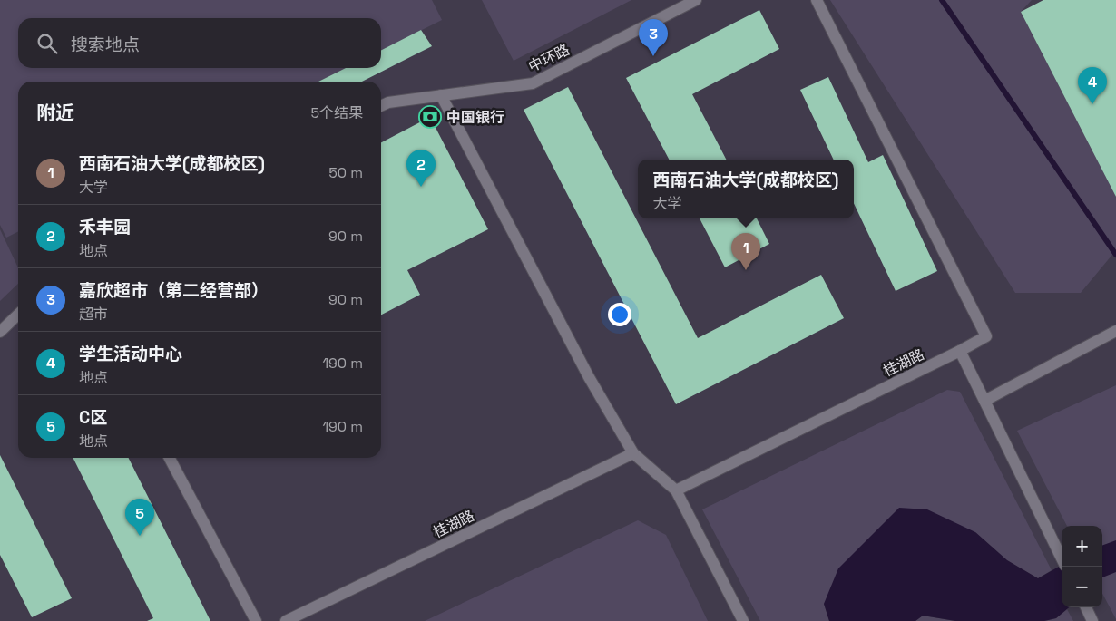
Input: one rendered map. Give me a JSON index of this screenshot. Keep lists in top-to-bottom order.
{
  "streets": {
    "lane": ["中环路", "桂湖路"]
  },
  "places": {
    "bank": ["中国银行"]
  },
  "page": {
    "search": "搜索地点",
    "pins": [
      "3",
      "4",
      "2",
      "1",
      "5"
    ],
    "heading": ["附近", "5个结果"],
    "list": [
      {
        "mark": "1",
        "name": "西南石油大学(成都校区)",
        "note": "大学",
        "value": "50 m"
      },
      {
        "mark": "2",
        "name": "禾丰园",
        "note": "地点",
        "value": "90 m"
      },
      {
        "mark": "3",
        "name": "嘉欣超市（第二经营部）",
        "note": "超市",
        "value": "90 m"
      },
      {
        "mark": "4",
        "name": "学生活动中心",
        "note": "地点",
        "value": "190 m"
      },
      {
        "mark": "5",
        "name": "C区",
        "note": "地点",
        "value": "190 m"
      }
    ],
    "popup": ["西南石油大学(成都校区)", "大学"],
    "map_buttons": ["+", "−"]
  }
}
